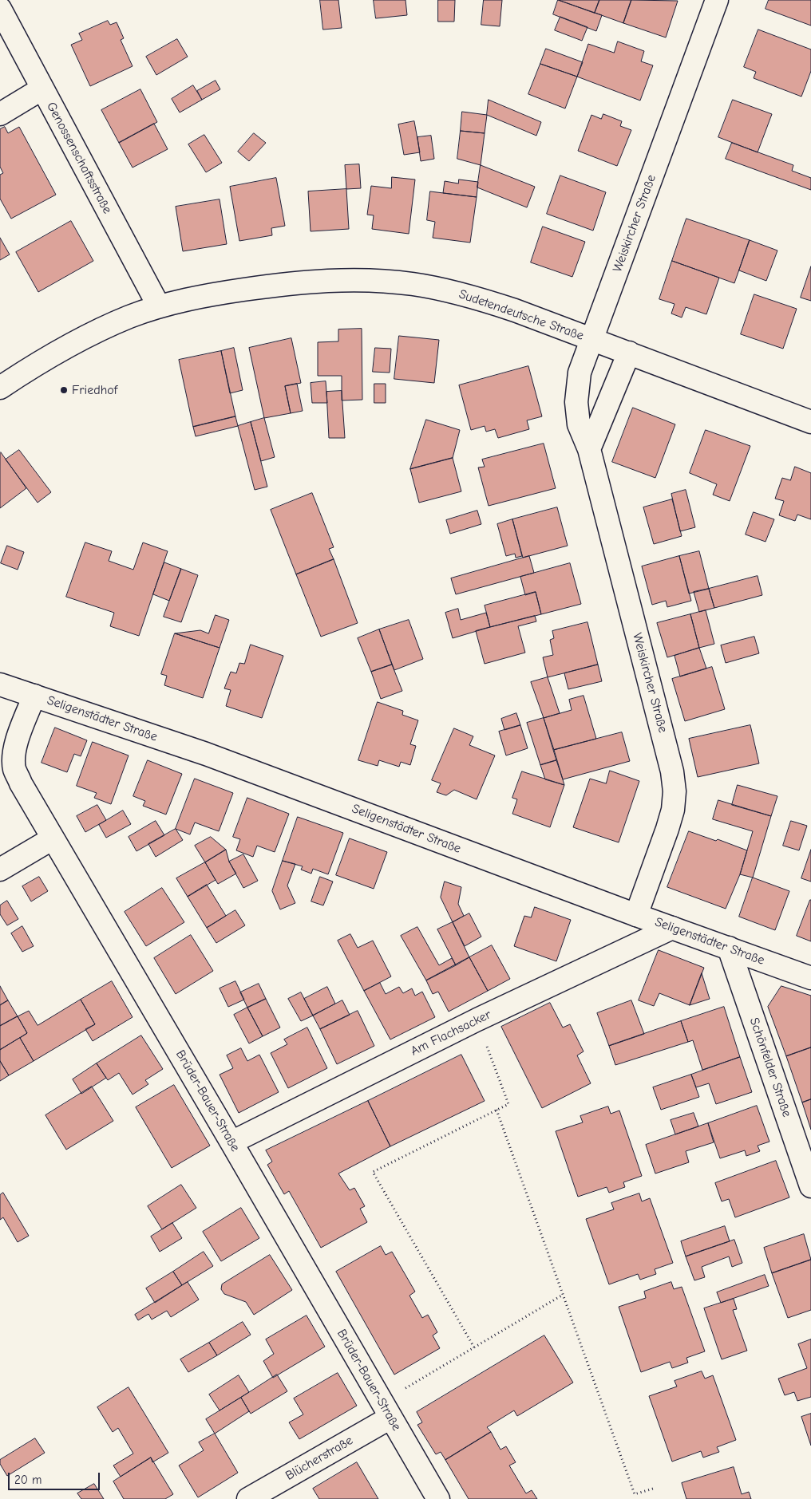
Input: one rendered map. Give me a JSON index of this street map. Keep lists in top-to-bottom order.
{
  "streets": {
    "street": [
      "Genossenschaftsstraße",
      "Weiskircher Straße",
      "Sudetendeutsche Straße",
      "Seligenstädter Straße",
      "Am Flachsacker",
      "Schönfelder Straße",
      "Brüder-Bauer-Straße",
      "Blücherstraße"
    ]
  },
  "crossings": [
    ["Genossenschaftsstraße", "Sudetendeutsche Straße"],
    ["Weiskircher Straße", "Sudetendeutsche Straße"],
    ["Weiskircher Straße", "Seligenstädter Straße"],
    ["Seligenstädter Straße", "Am Flachsacker"],
    ["Seligenstädter Straße", "Schönfelder Straße"],
    ["Seligenstädter Straße", "Brüder-Bauer-Straße"],
    ["Am Flachsacker", "Brüder-Bauer-Straße"],
    ["Brüder-Bauer-Straße", "Blücherstraße"]
  ],
  "places": ["Friedhof"],
  "scale_bar": "20 m"
}
